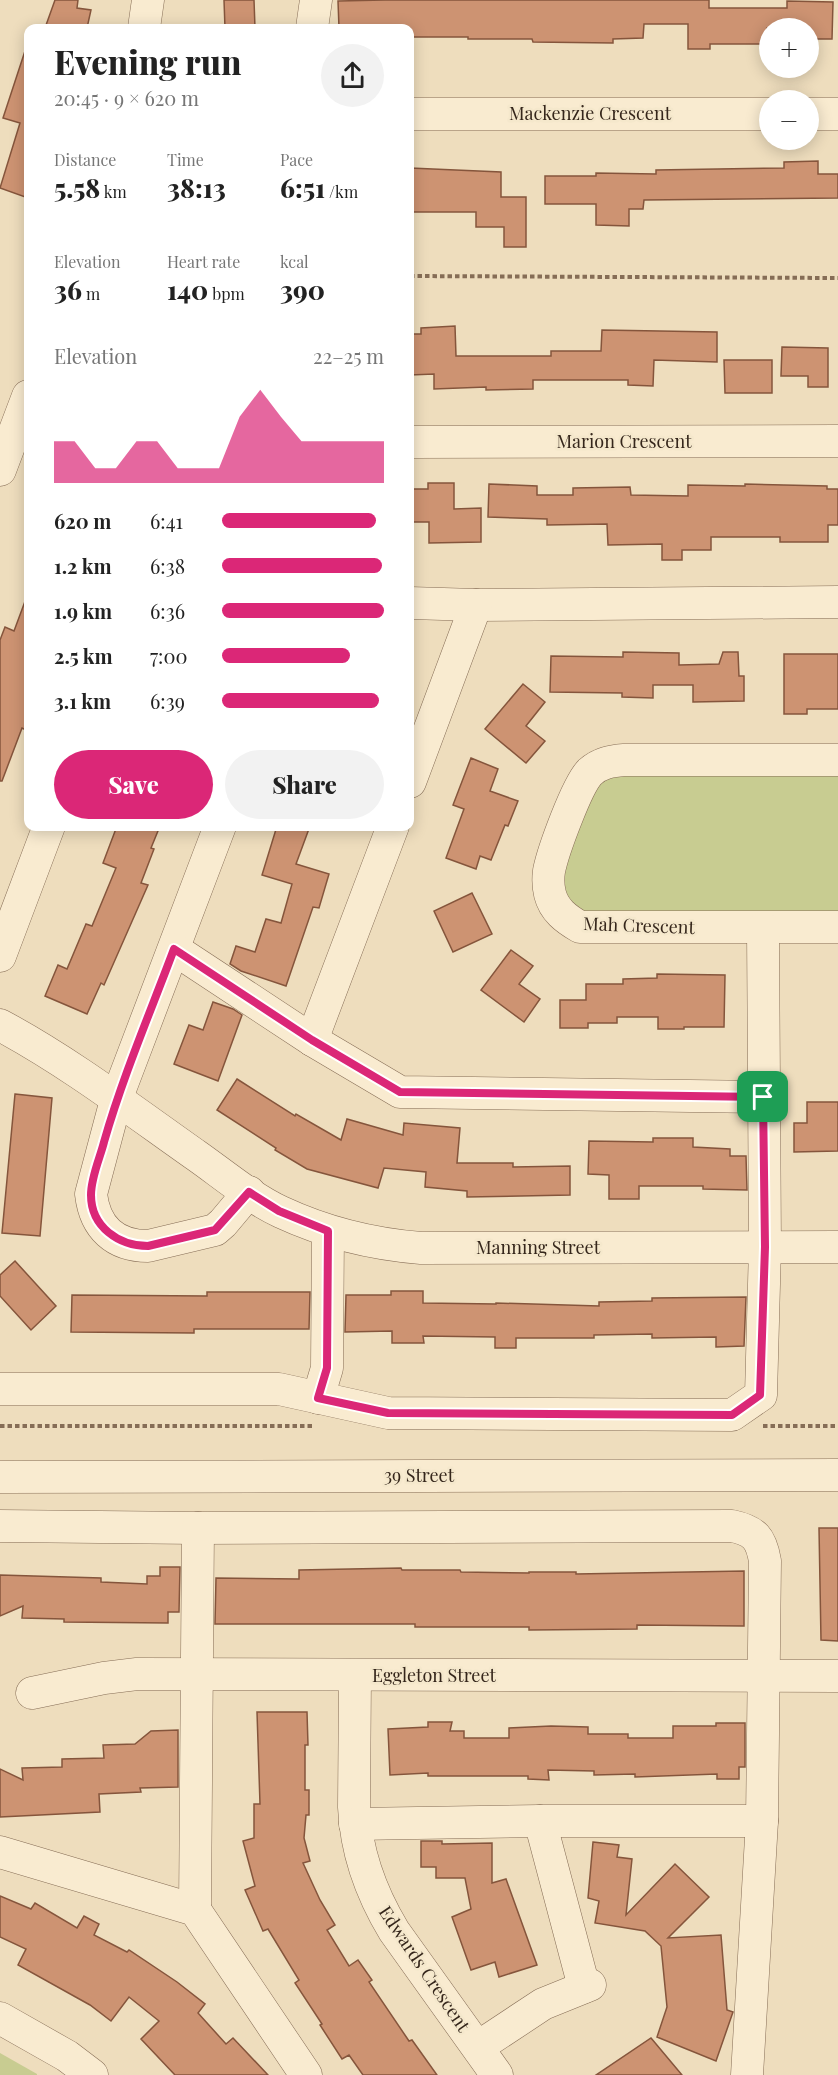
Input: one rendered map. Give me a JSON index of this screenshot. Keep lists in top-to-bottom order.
{
  "streets": {
    "street": [
      "Mackenzie Crescent",
      "Marion Crescent",
      "Mah Crescent",
      "Manning Street",
      "39 Street",
      "Eggleton Street",
      "Edwards Crescent"
    ]
  },
  "crossings": [
    ["Eggleton Street", "Edwards Crescent"]
  ],
  "page": {
    "map_buttons": ["+", "−"],
    "heading": ["Evening run", "20:45 · 9 × 620 m"],
    "stats": [
      ["Distance", "5.58 km"],
      ["Time", "38:13"],
      ["Pace", "6:51 /km"],
      ["Elevation", "36 m"],
      ["Heart rate", "140 bpm"],
      ["kcal", "390"]
    ],
    "chart": ["Elevation", "22–25 m"],
    "list": [
      {
        "name": "620 m",
        "note": "6:41"
      },
      {
        "name": "1.2 km",
        "note": "6:38"
      },
      {
        "name": "1.9 km",
        "note": "6:36"
      },
      {
        "name": "2.5 km",
        "note": "7:00"
      },
      {
        "name": "3.1 km",
        "note": "6:39"
      }
    ],
    "buttons": ["Save", "Share"]
  }
}
